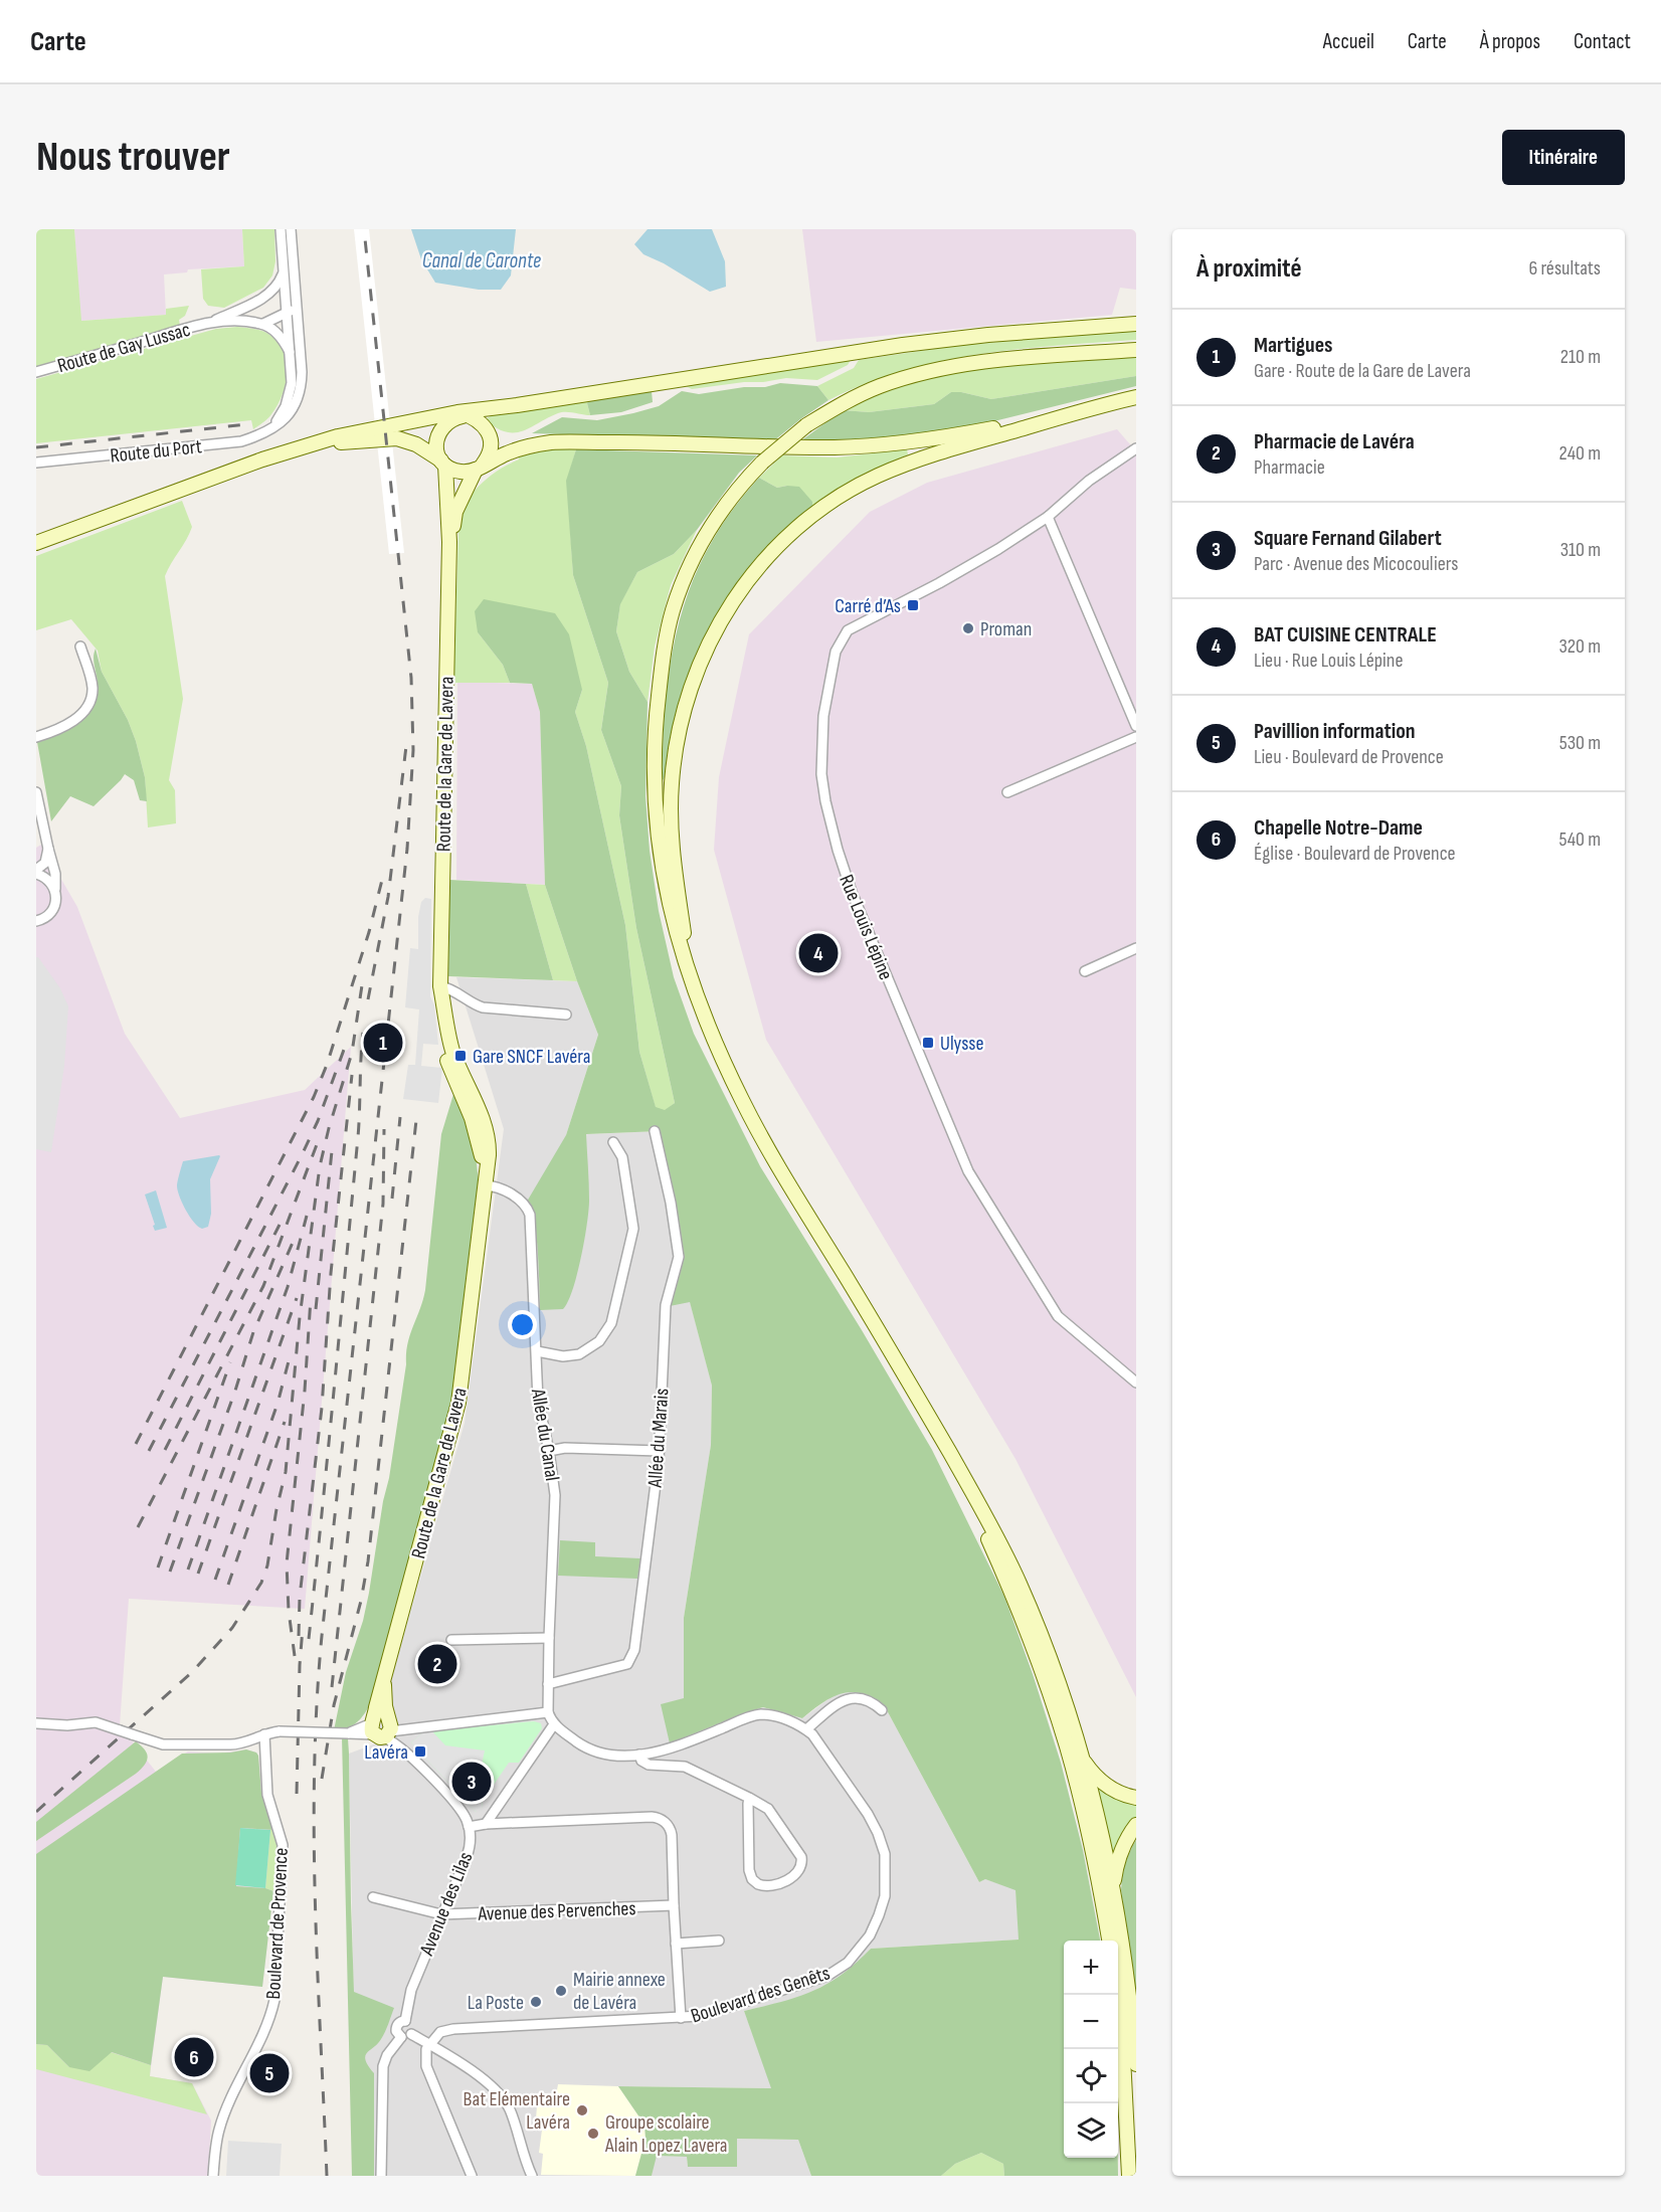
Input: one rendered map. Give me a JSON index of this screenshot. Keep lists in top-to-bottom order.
{
  "streets": {
    "main road": ["Route de la Gare de Lavera"],
    "street": [
      "Route de Gay Lussac",
      "Route du Port",
      "Rue Louis Lépine",
      "Allée du Canal",
      "Allée du Marais",
      "Avenue des Lilas",
      "Avenue des Pervenches",
      "Boulevard de Provence",
      "Boulevard des Genêts"
    ]
  },
  "crossings": [
    ["Route de la Gare de Lavera", "Allée du Canal"],
    ["Allée du Canal", "Allée du Marais"],
    ["Avenue des Lilas", "Avenue des Pervenches"],
    ["Avenue des Lilas", "Boulevard des Genêts"]
  ],
  "water": ["Canal de Caronte"],
  "places": {
    "transit": [
      "Carré d’As",
      "Ulysse",
      "Gare SNCF Lavéra",
      "Lavéra"
    ],
    "other": [
      "Proman",
      "Mairie annexe de Lavéra",
      "La Poste",
      "Bat Elémentaire Lavéra",
      "Groupe scolaire Alain Lopez Lavera"
    ]
  },
  "page": {
    "header": "Carte",
    "nav": [
      "Accueil",
      "Carte",
      "À propos",
      "Contact"
    ],
    "buttons": "Itinéraire",
    "title": "Nous trouver",
    "heading": ["À proximité", "6 résultats"],
    "list": [
      {
        "mark": "1",
        "name": "Martigues",
        "note": "Gare · Route de la Gare de Lavera",
        "value": "210 m"
      },
      {
        "mark": "2",
        "name": "Pharmacie de Lavéra",
        "note": "Pharmacie",
        "value": "240 m"
      },
      {
        "mark": "3",
        "name": "Square Fernand Gilabert",
        "note": "Parc · Avenue des Micocouliers",
        "value": "310 m"
      },
      {
        "mark": "4",
        "name": "BAT CUISINE CENTRALE",
        "note": "Lieu · Rue Louis Lépine",
        "value": "320 m"
      },
      {
        "mark": "5",
        "name": "Pavillion information",
        "note": "Lieu · Boulevard de Provence",
        "value": "530 m"
      },
      {
        "mark": "6",
        "name": "Chapelle Notre-Dame",
        "note": "Église · Boulevard de Provence",
        "value": "540 m"
      }
    ],
    "pins": [
      "4",
      "1",
      "2",
      "3",
      "6",
      "5"
    ],
    "map_buttons": ["+", "−"]
  }
}
